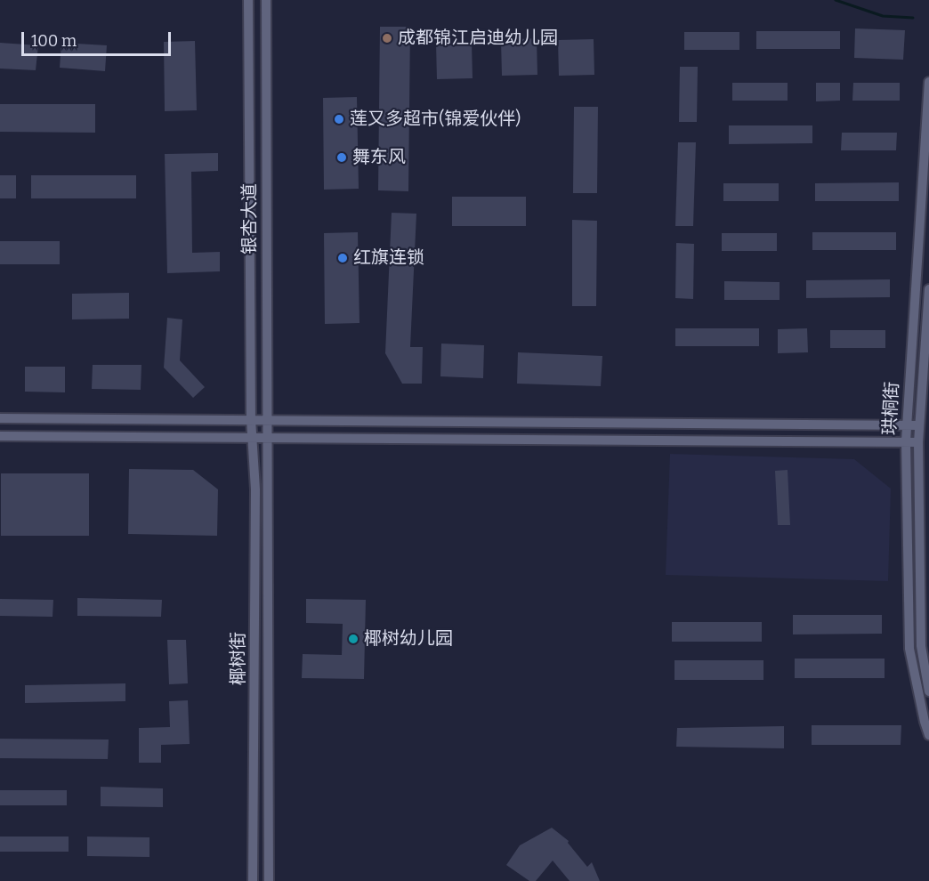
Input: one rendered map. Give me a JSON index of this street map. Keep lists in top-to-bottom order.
{
  "streets": {
    "street": ["银杏大道", "珙桐街", "椰树街"]
  },
  "crossings": [
    ["银杏大道", "椰树街"]
  ],
  "places": [
    "成都锦江启迪幼儿园",
    "莲又多超市(锦爱伙伴)",
    "舞东风",
    "红旗连锁",
    "椰树幼儿园"
  ],
  "scale_bar": "100 m"
}
